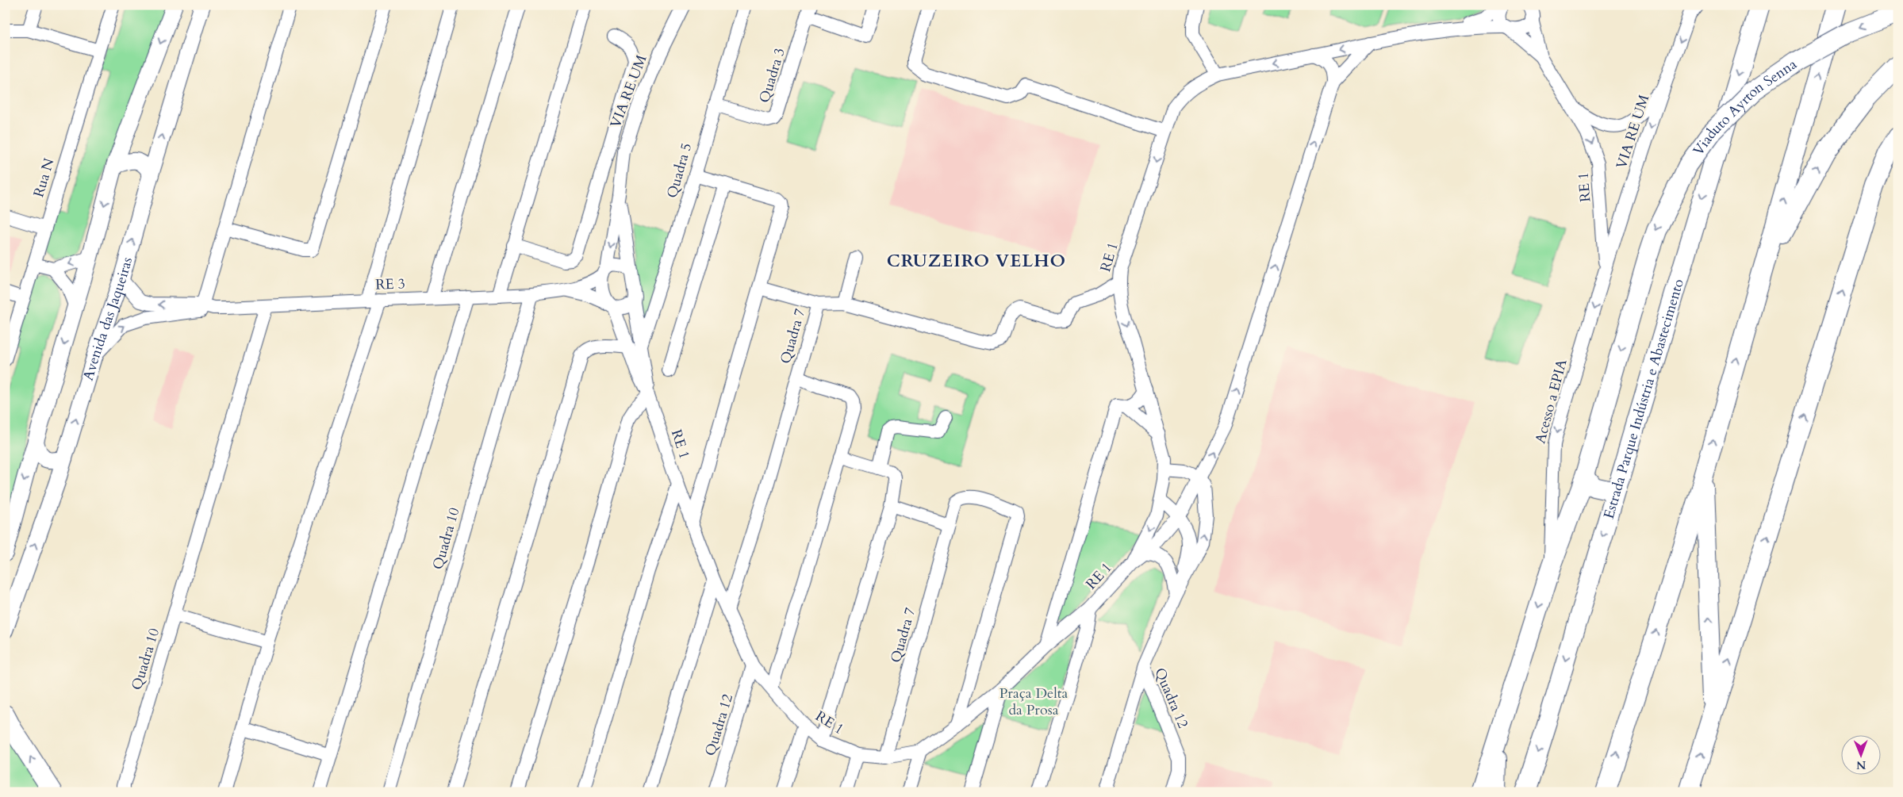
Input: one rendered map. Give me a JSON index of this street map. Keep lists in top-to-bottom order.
{
  "streets": {
    "highway": ["Viaduto Ayrton Senna", "Estrada Parque Indústria e Abastecimento"],
    "main road": ["Avenida das Jaqueiras"],
    "street": [
      "Quadra 3",
      "VIA RE UM",
      "Quadra 5",
      "Rua N",
      "RE 1",
      "RE 3",
      "Quadra 7",
      "Acesso a EPIA",
      "Quadra 10",
      "Quadra 12"
    ]
  },
  "crossings": [
    ["Quadra 3", "Quadra 5"],
    ["VIA RE UM", "RE 1"],
    ["VIA RE UM", "RE 3"],
    ["VIA RE UM", "Acesso a EPIA"],
    ["Viaduto Ayrton Senna", "Acesso a EPIA"],
    ["Quadra 5", "RE 1"],
    ["RE 1", "RE 3"],
    ["RE 1", "Quadra 7"],
    ["RE 1", "Acesso a EPIA"],
    ["RE 1", "Quadra 12"],
    ["RE 3", "Avenida das Jaqueiras"],
    ["RE 3", "Quadra 10"]
  ],
  "one_way": ["Acesso a EPIA"],
  "districts": ["CRUZEIRO VELHO"],
  "parks": ["Praça Delta da Prosa"],
  "north": "bottom"
}
